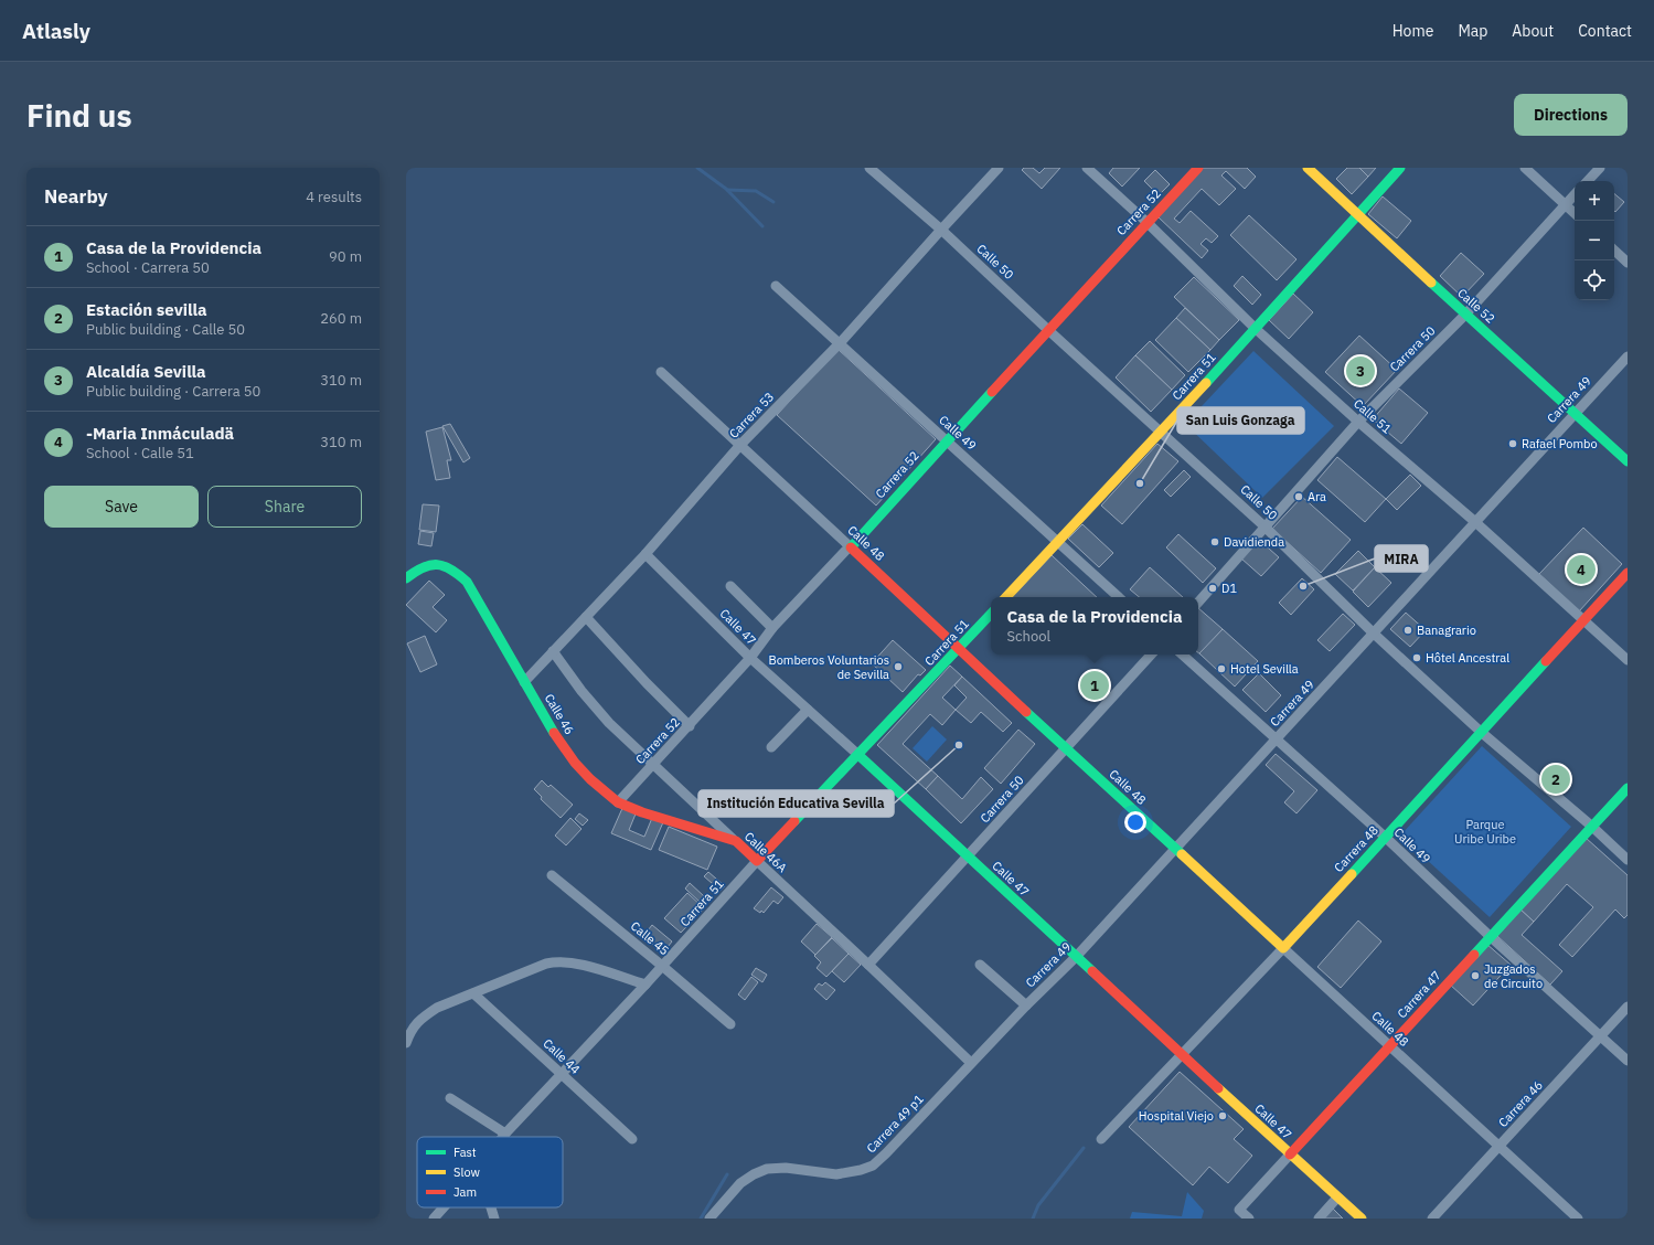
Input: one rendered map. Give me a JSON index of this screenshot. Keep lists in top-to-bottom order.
{
  "streets": {
    "main road": [
      "Carrera 52",
      "Calle 52",
      "Carrera 51",
      "Calle 48",
      "Calle 47",
      "Calle 46",
      "Carrera 48",
      "Calle 46A",
      "Carrera 47"
    ],
    "street": [
      "Calle 50",
      "Carrera 50",
      "Carrera 49",
      "Carrera 53",
      "Calle 51",
      "Calle 49",
      "Calle 45",
      "Calle 44",
      "Carrera 46",
      "Carrera 49 p1"
    ]
  },
  "crossings": [
    ["Carrera 52", "Calle 50"],
    ["Carrera 52", "Calle 51"],
    ["Carrera 52", "Calle 49"],
    ["Carrera 52", "Calle 48"],
    ["Carrera 52", "Calle 47"],
    ["Carrera 52", "Calle 46"],
    ["Carrera 52", "Calle 46A"],
    ["Calle 50", "Carrera 50"],
    ["Calle 50", "Carrera 51"],
    ["Calle 50", "Carrera 49"],
    ["Calle 50", "Carrera 53"],
    ["Calle 50", "Carrera 48"],
    ["Calle 50", "Carrera 47"],
    ["Calle 52", "Carrera 50"],
    ["Calle 52", "Carrera 51"],
    ["Calle 52", "Carrera 49"],
    ["Carrera 50", "Calle 51"],
    ["Carrera 50", "Calle 48"],
    ["Carrera 50", "Calle 47"],
    ["Carrera 50", "Calle 46A"],
    ["Carrera 51", "Calle 51"],
    ["Carrera 51", "Calle 49"],
    ["Carrera 51", "Calle 48"],
    ["Carrera 51", "Calle 47"],
    ["Carrera 51", "Calle 46A"],
    ["Carrera 51", "Calle 45"],
    ["Carrera 51", "Calle 44"],
    ["Carrera 49", "Calle 51"],
    ["Carrera 49", "Calle 49"],
    ["Carrera 49", "Calle 48"],
    ["Carrera 49", "Calle 47"],
    ["Carrera 49", "Calle 46A"],
    ["Carrera 49", "Carrera 49 p1"],
    ["Carrera 53", "Calle 49"],
    ["Carrera 53", "Calle 48"],
    ["Carrera 53", "Calle 47"],
    ["Carrera 53", "Calle 46"],
    ["Carrera 53", "Calle 46A"],
    ["Calle 51", "Carrera 48"],
    ["Calle 49", "Carrera 48"],
    ["Calle 49", "Carrera 47"],
    ["Calle 49", "Carrera 46"],
    ["Calle 48", "Carrera 48"],
    ["Calle 48", "Carrera 47"],
    ["Calle 48", "Carrera 46"],
    ["Calle 47", "Carrera 48"],
    ["Calle 47", "Carrera 47"],
    ["Calle 46", "Calle 46A"],
    ["Calle 46A", "Carrera 49 p1"]
  ],
  "parks": ["Parque Uribe Uribe"],
  "places": [
    "Rafael Pombo",
    "San Luis Gonzaga",
    "Ara",
    "Davidienda",
    "MIRA",
    "D1",
    "Banagrario",
    "Hôtel Ancestral",
    "Bomberos Voluntarios de Sevilla",
    "Hotel Sevilla",
    "Institución Educativa Sevilla",
    "Juzgados de Circuito",
    "Hospital Viejo"
  ],
  "legend": ["Fast", "Slow", "Jam"],
  "page": {
    "header": "Atlasly",
    "nav": [
      "Home",
      "Map",
      "About",
      "Contact"
    ],
    "buttons": [
      "Directions",
      ["Save", "Share"]
    ],
    "title": "Find us",
    "heading": ["Nearby", "4 results"],
    "map_buttons": ["+", "−"],
    "list": [
      {
        "mark": "1",
        "name": "Casa de la Providencia",
        "note": "School · Carrera 50",
        "value": "90 m"
      },
      {
        "mark": "2",
        "name": "Estación sevilla",
        "note": "Public building · Calle 50",
        "value": "260 m"
      },
      {
        "mark": "3",
        "name": "Alcaldía Sevilla",
        "note": "Public building · Carrera 50",
        "value": "310 m"
      },
      {
        "mark": "4",
        "name": "-Maria Inmáculadä",
        "note": "School · Calle 51",
        "value": "310 m"
      }
    ],
    "pins": [
      "3",
      "4",
      "1",
      "2"
    ],
    "popup": ["Casa de la Providencia", "School"]
  }
}
